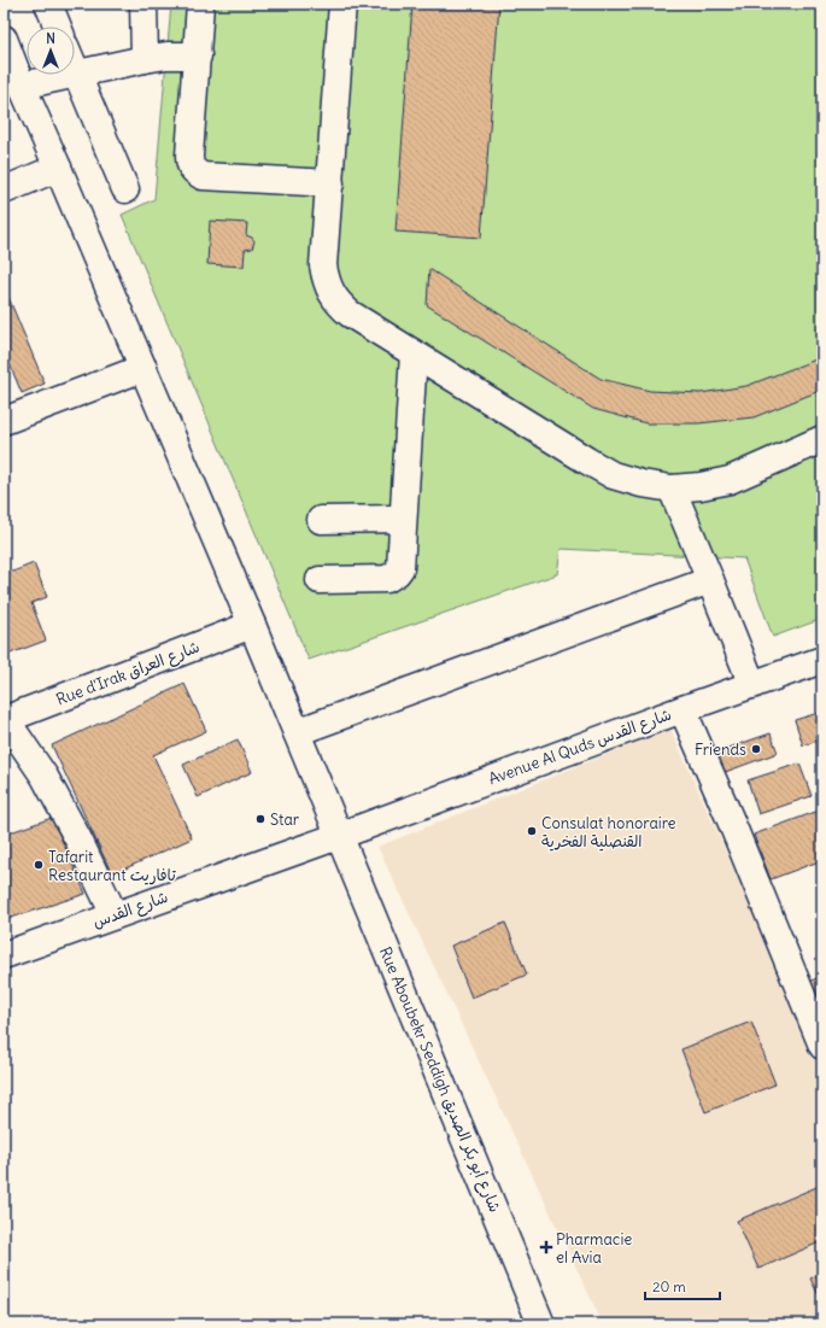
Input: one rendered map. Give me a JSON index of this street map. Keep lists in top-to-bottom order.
{
  "streets": {
    "street": [
      "Rue d'Irak شارع العراق",
      "Avenue Al Quds شارع القدس",
      "شارع القدس",
      "Rue Aboubekr Seddigh شارع أبو بكر الصديق"
    ]
  },
  "crossings": [
    ["Rue d'Irak شارع العراق", "Rue Aboubekr Seddigh شارع أبو بكر الصديق"],
    ["Avenue Al Quds شارع القدس", "شارع القدس"],
    ["Avenue Al Quds شارع القدس", "Rue Aboubekr Seddigh شارع أبو بكر الصديق"],
    ["شارع القدس", "Rue Aboubekr Seddigh شارع أبو بكر الصديق"]
  ],
  "places": {
    "other": [
      "Friends",
      "Star",
      "Consulat honoraire القنصلية الفخرية",
      "Tafarit Restaurant تافاريت"
    ],
    "health": ["Pharmacie el Avia"]
  },
  "scale_bar": "20 m",
  "north": "top"
}
